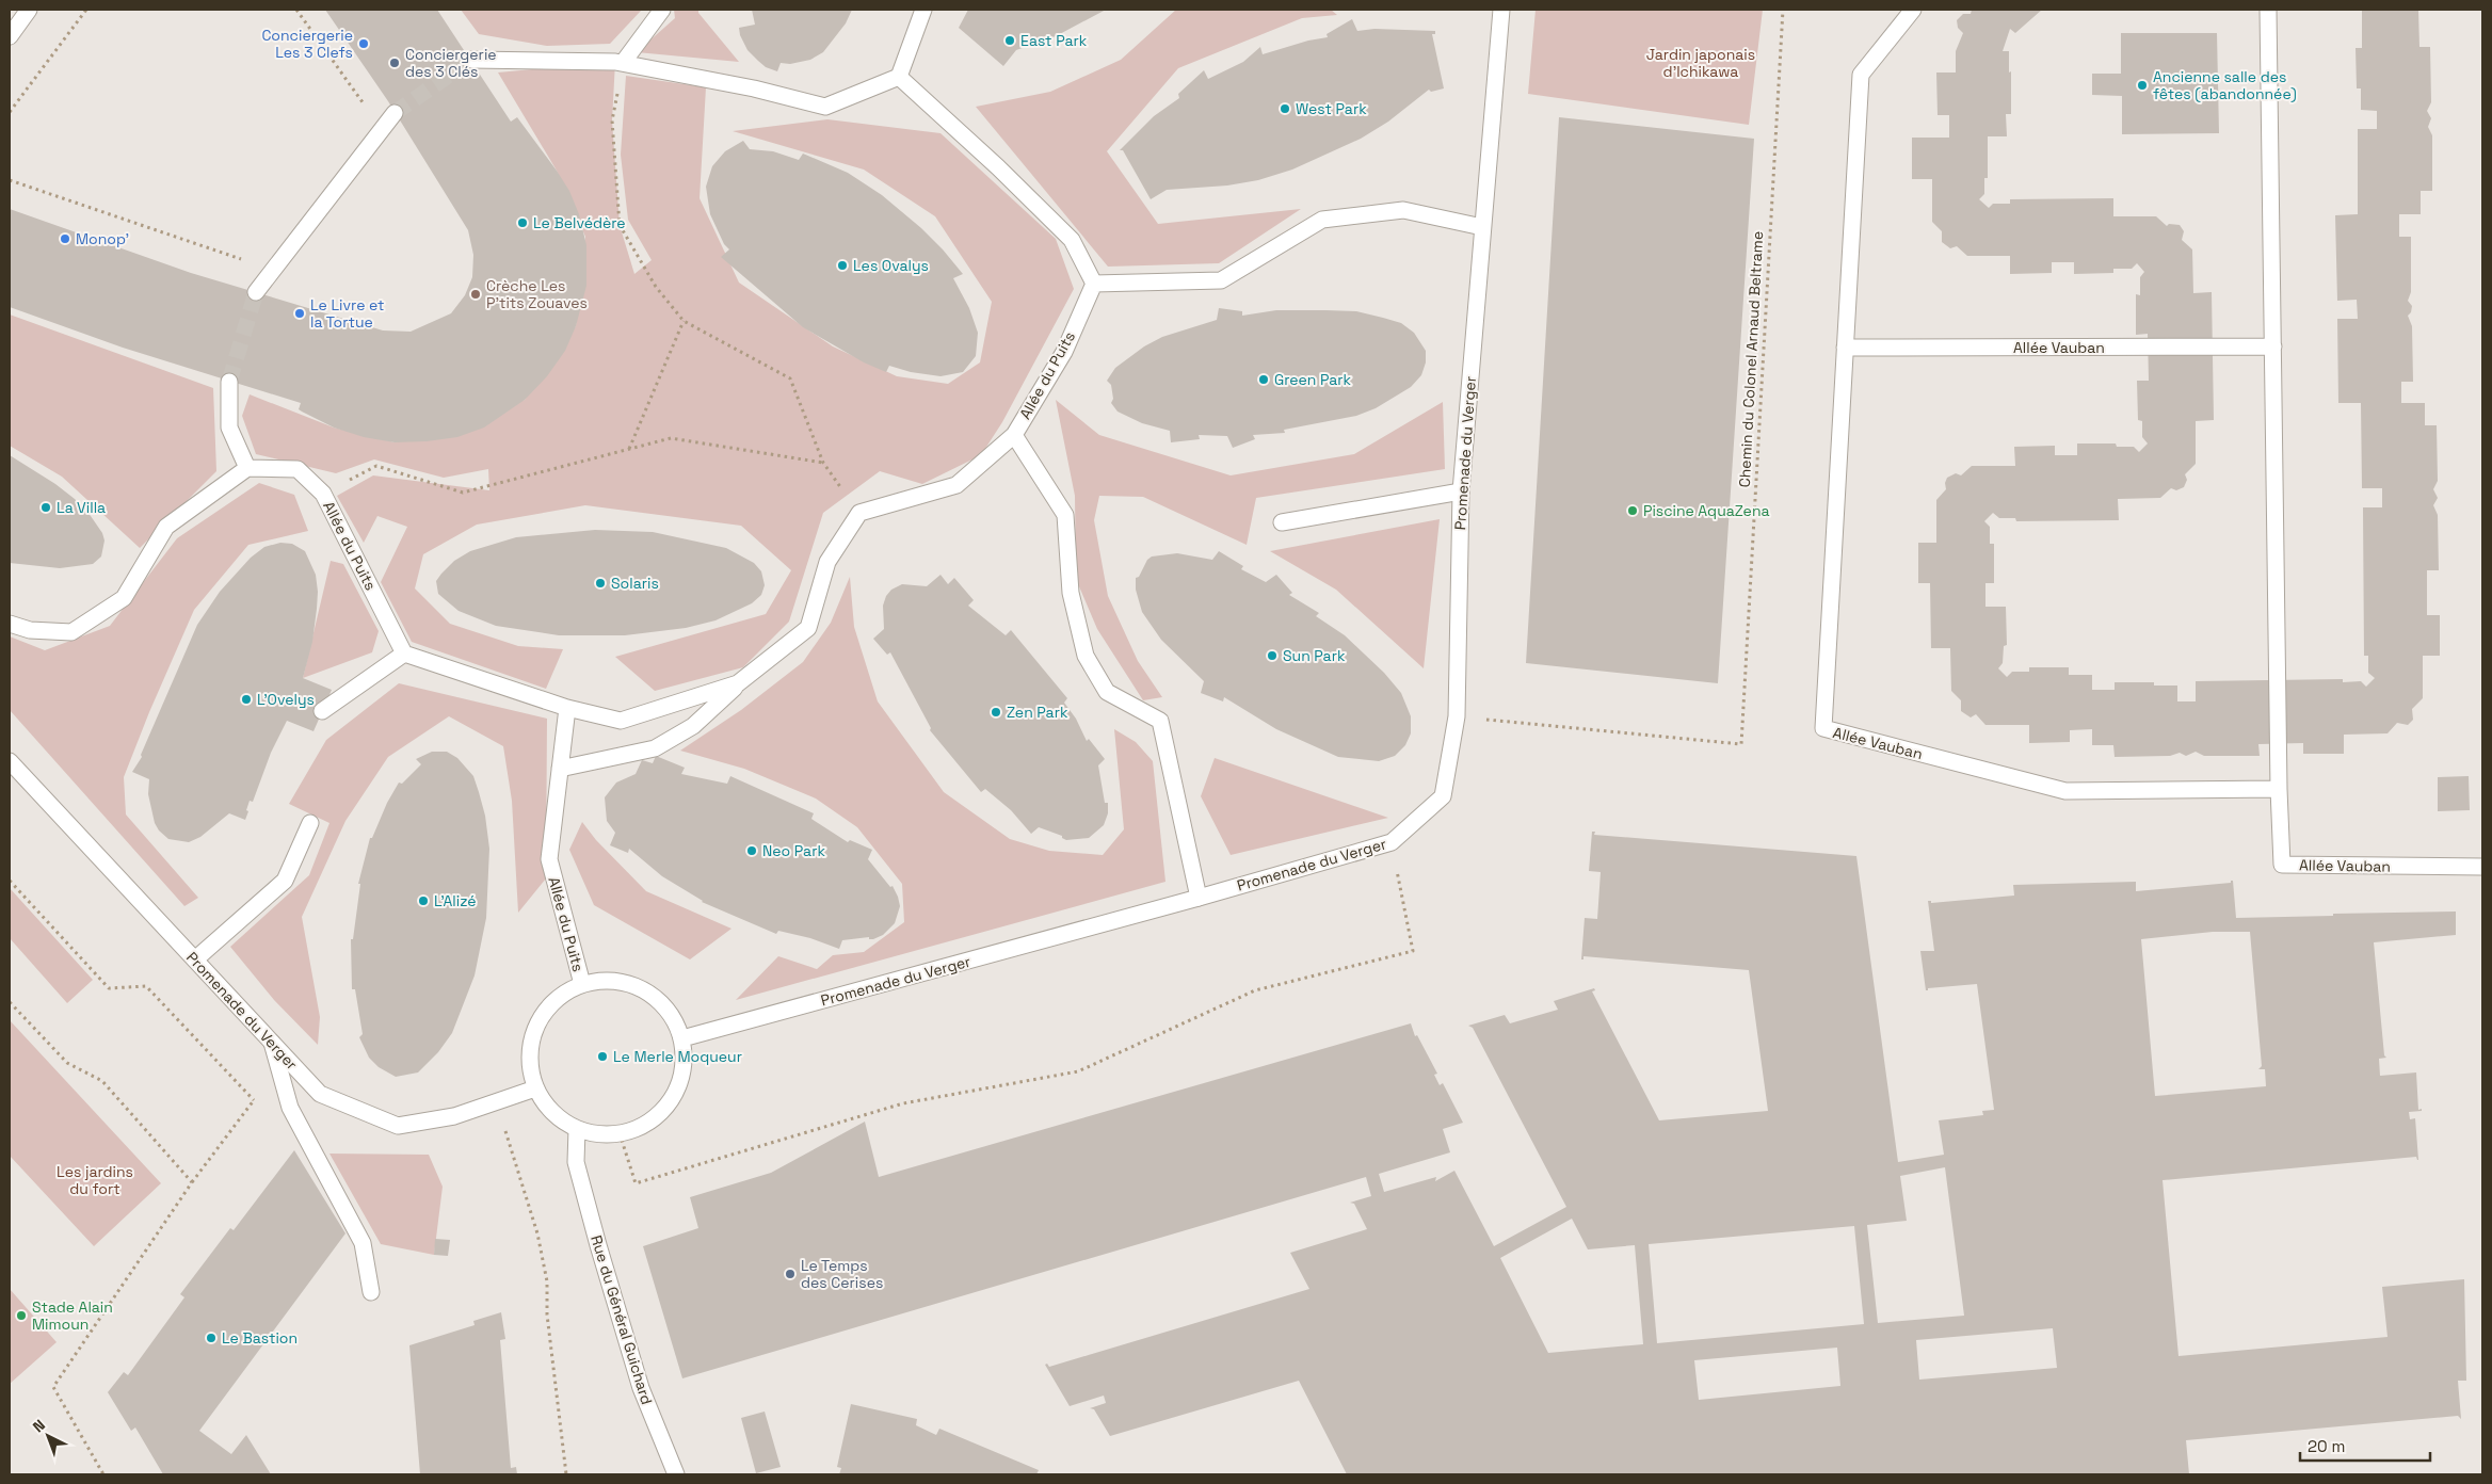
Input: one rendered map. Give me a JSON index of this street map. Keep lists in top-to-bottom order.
{
  "streets": {
    "street": [
      "Allée Vauban",
      "Allée du Puits",
      "Promenade du Verger",
      "Rue du Général Guichard"
    ],
    "path": ["Chemin du Colonel Arnaud Beltrame"]
  },
  "crossings": [
    ["Chemin du Colonel Arnaud Beltrame", "Promenade du Verger"],
    ["Allée du Puits", "Promenade du Verger"],
    ["Allée du Puits", "Rue du Général Guichard"],
    ["Promenade du Verger", "Rue du Général Guichard"]
  ],
  "parks": ["Jardin japonais d'Ichikawa", "Les jardins du fort"],
  "places": [
    "East Park",
    "Conciergerie Les 3 Clefs",
    "Conciergerie des 3 Clés",
    "Ancienne salle des fêtes (abandonnée)",
    "West Park",
    "Le Belvédère",
    "Monop'",
    "Les Ovalys",
    "Crèche Les P’tits Zouaves",
    "Le Livre et la Tortue",
    "Green Park",
    "La Villa",
    "Piscine AquaZena",
    "Solaris",
    "Sun Park",
    "L'Ovelys",
    "Zen Park",
    "Neo Park",
    "L'Alizé",
    "Le Merle Moqueur",
    "Le Temps des Cerises",
    "Stade Alain Mimoun",
    "Le Bastion"
  ],
  "scale_bar": "20 m",
  "north": "top left"
}
